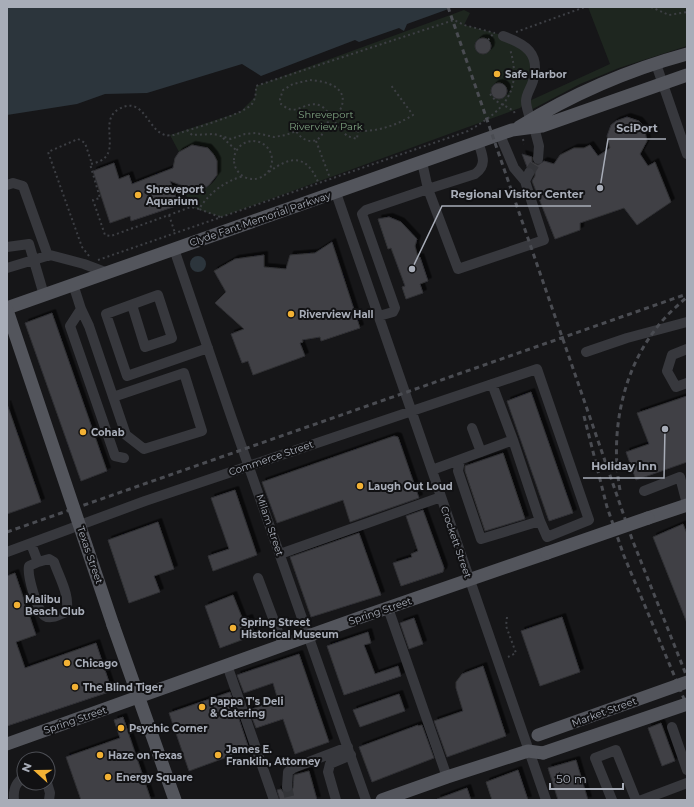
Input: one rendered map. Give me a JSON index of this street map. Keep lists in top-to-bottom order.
{
  "streets": {
    "main road": [
      "Clyde Fant Memorial Parkway",
      "Texas Street",
      "Spring Street",
      "Market Street"
    ],
    "street": ["Commerce Street", "Milam Street", "Crockett Street"]
  },
  "crossings": [
    ["Clyde Fant Memorial Parkway", "Milam Street"],
    ["Clyde Fant Memorial Parkway", "Crockett Street"],
    ["Clyde Fant Memorial Parkway", "Texas Street"],
    ["Commerce Street", "Milam Street"],
    ["Commerce Street", "Crockett Street"],
    ["Milam Street", "Spring Street"],
    ["Crockett Street", "Spring Street"],
    ["Crockett Street", "Market Street"],
    ["Texas Street", "Spring Street"]
  ],
  "parks": ["Shreveport Riverview Park"],
  "places": [
    "Safe Harbor",
    "SciPort",
    "Shreveport Aquarium",
    "Regional Visitor Center",
    "Riverview Hall",
    "Holiday Inn",
    "Cohab",
    "Laugh Out Loud",
    "Malibu Beach Club",
    "Spring Street Historical Museum",
    "Chicago",
    "The Blind Tiger",
    "Pappa T's Deli & Catering",
    "Psychic Corner",
    "Haze on Texas",
    "James E. Franklin, Attorney",
    "Energy Square"
  ],
  "scale_bar": "50 m",
  "north": "left"
}
